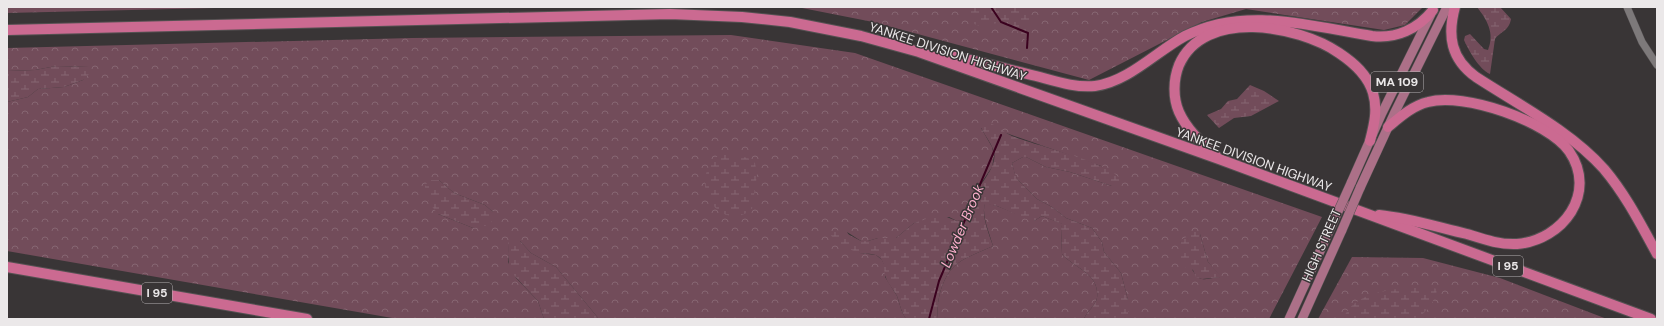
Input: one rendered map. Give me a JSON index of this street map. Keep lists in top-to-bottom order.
{
  "streets": {
    "highway": ["YANKEE DIVISION HIGHWAY", "I 95"],
    "main road": ["MA 109", "HIGH STREET"]
  },
  "water": ["Lowder Brook"]
}
